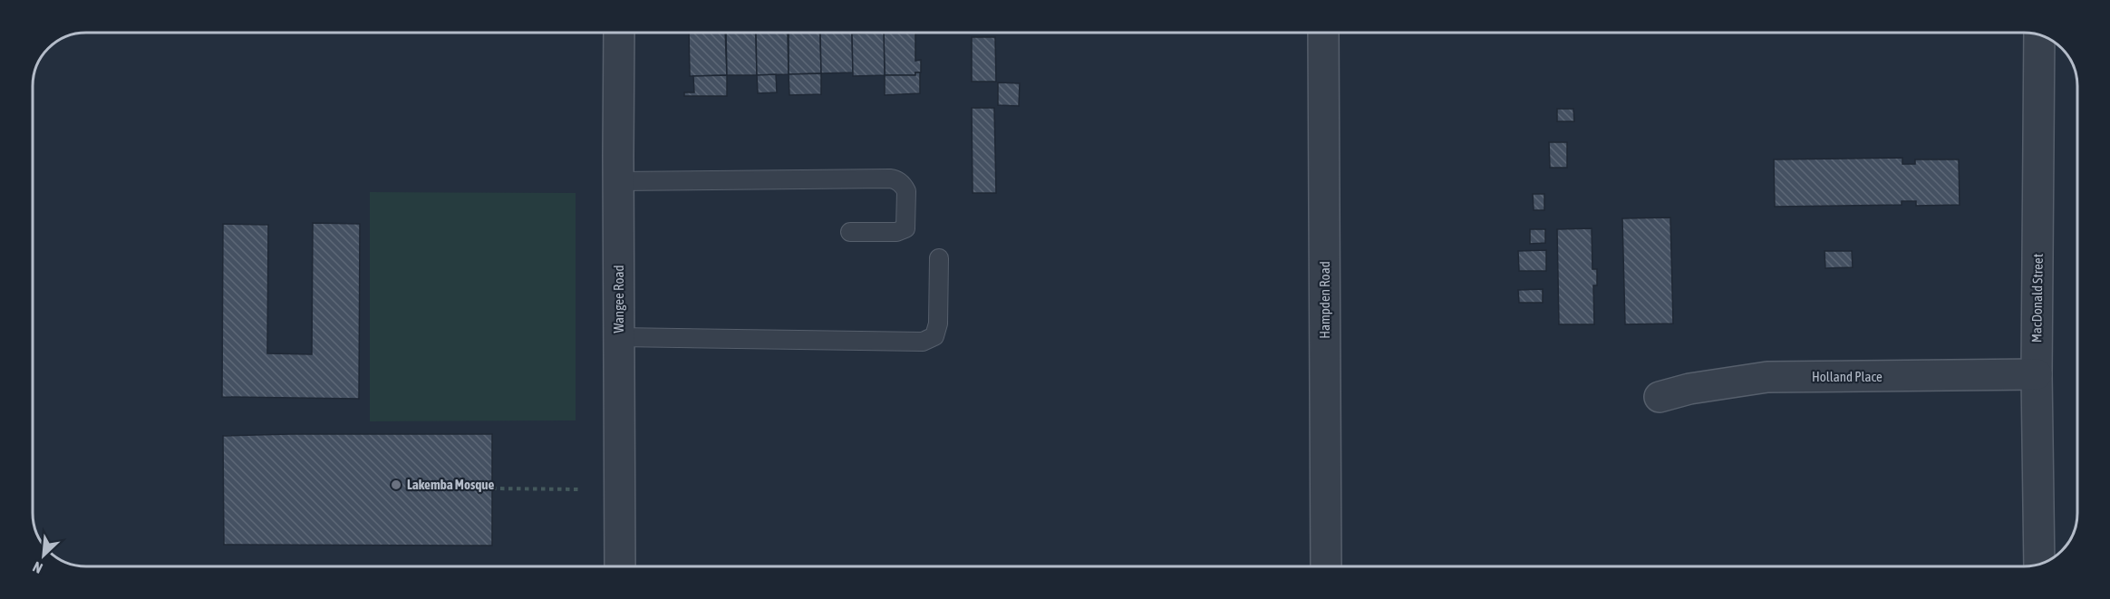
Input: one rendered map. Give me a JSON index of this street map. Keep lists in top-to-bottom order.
{
  "streets": {
    "street": [
      "MacDonald Street",
      "Wangee Road",
      "Hampden Road",
      "Holland Place"
    ]
  },
  "crossings": [
    ["MacDonald Street", "Holland Place"]
  ],
  "places": ["Lakemba Mosque"],
  "north": "bottom left"
}
